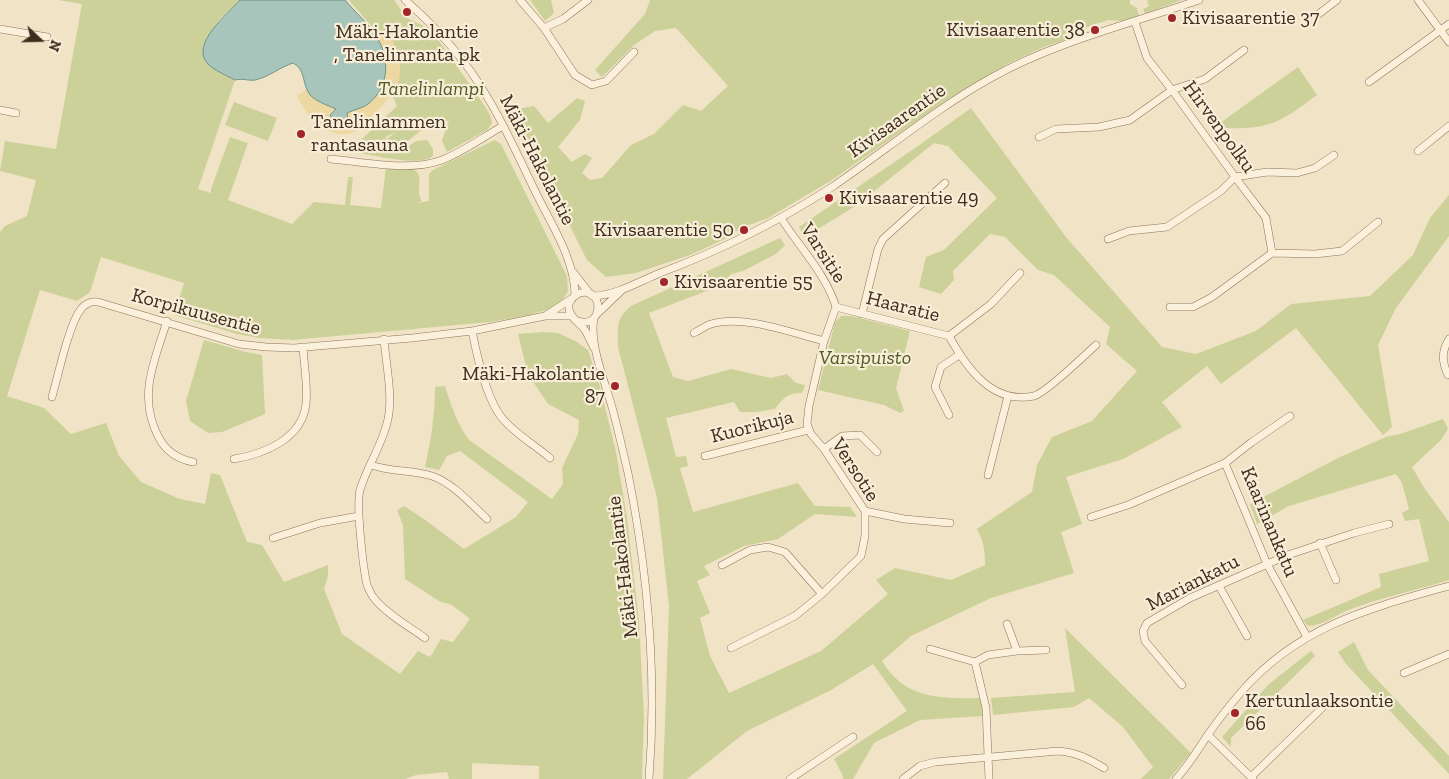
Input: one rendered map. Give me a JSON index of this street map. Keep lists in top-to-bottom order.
{
  "streets": {
    "street": [
      "Kivisaarentie",
      "Hirvenpolku",
      "Mäki-Hakolantie",
      "Varsitie",
      "Haaratie",
      "Korpikuusentie",
      "Kuorikuja",
      "Versotie",
      "Kaarinankatu",
      "Mariankatu"
    ]
  },
  "crossings": [
    ["Kivisaarentie", "Hirvenpolku"],
    ["Kivisaarentie", "Mäki-Hakolantie"],
    ["Kivisaarentie", "Varsitie"],
    ["Kivisaarentie", "Korpikuusentie"],
    ["Mäki-Hakolantie", "Korpikuusentie"],
    ["Varsitie", "Haaratie"],
    ["Varsitie", "Versotie"],
    ["Haaratie", "Versotie"],
    ["Kuorikuja", "Versotie"],
    ["Kaarinankatu", "Mariankatu"]
  ],
  "parks": ["Tanelinlampi", "Varsipuisto"],
  "places": [
    "Mäki-Hakolantie , Tanelinranta pk",
    "Kivisaarentie 37",
    "Kivisaarentie 38",
    "Tanelinlammen rantasauna",
    "Kivisaarentie 49",
    "Kivisaarentie 50",
    "Kivisaarentie 55",
    "Mäki-Hakolantie 87",
    "Kertunlaaksontie 66"
  ],
  "north": "right"
}
